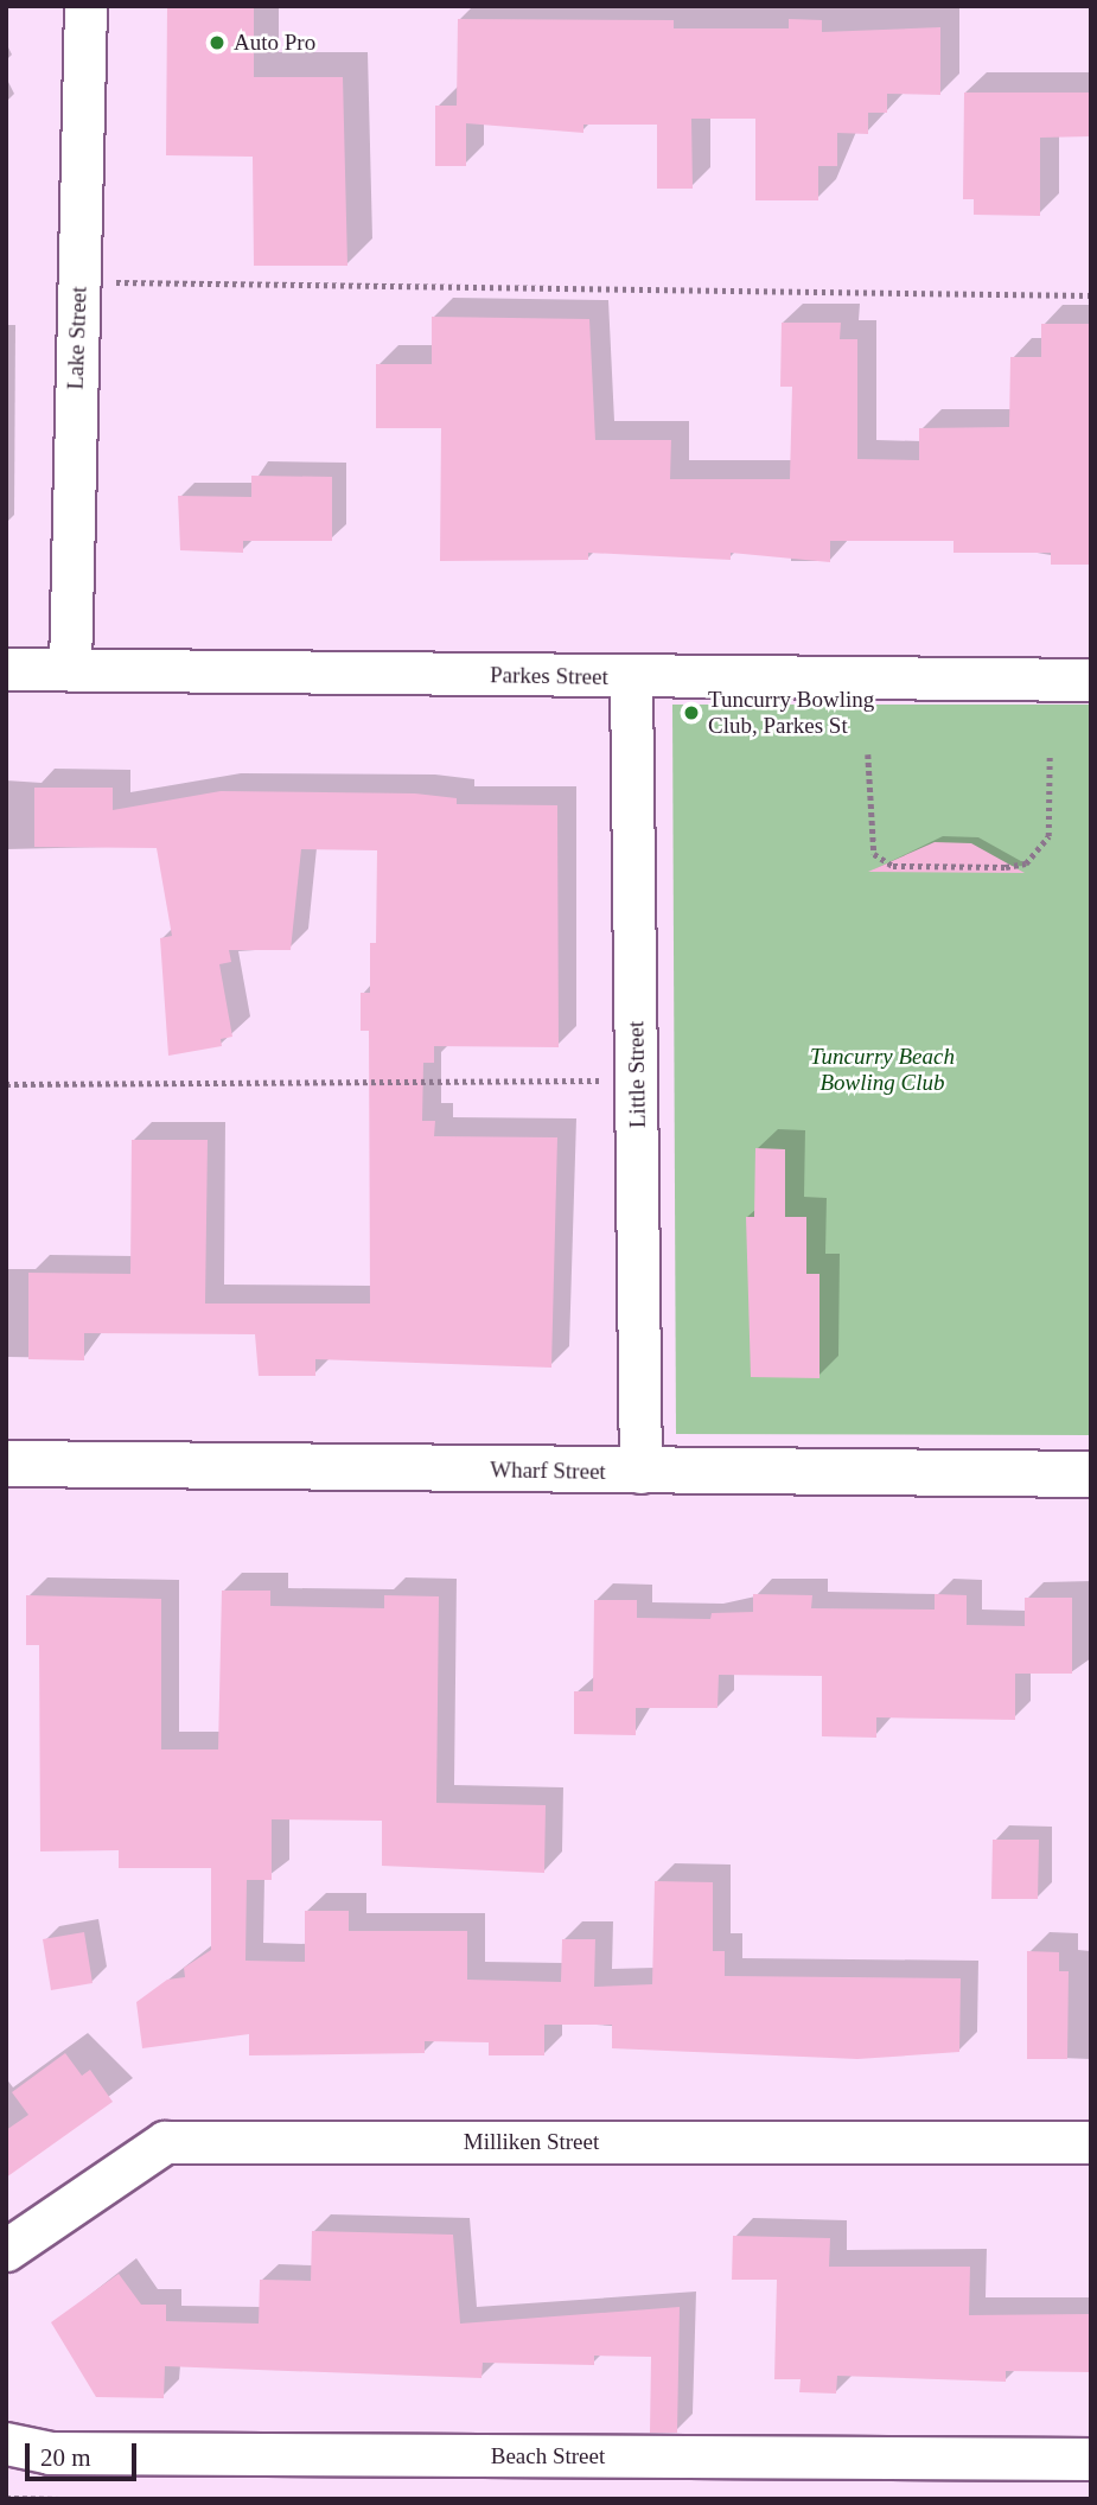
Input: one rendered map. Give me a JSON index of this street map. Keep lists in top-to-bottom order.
{
  "streets": {
    "street": [
      "Lake Street",
      "Parkes Street",
      "Little Street",
      "Wharf Street",
      "Milliken Street",
      "Beach Street"
    ]
  },
  "crossings": [
    ["Lake Street", "Parkes Street"],
    ["Parkes Street", "Little Street"],
    ["Little Street", "Wharf Street"]
  ],
  "parks": ["Tuncurry Beach Bowling Club"],
  "places": ["Auto Pro", "Tuncurry Bowling Club, Parkes St"],
  "scale_bar": "20 m"
}
